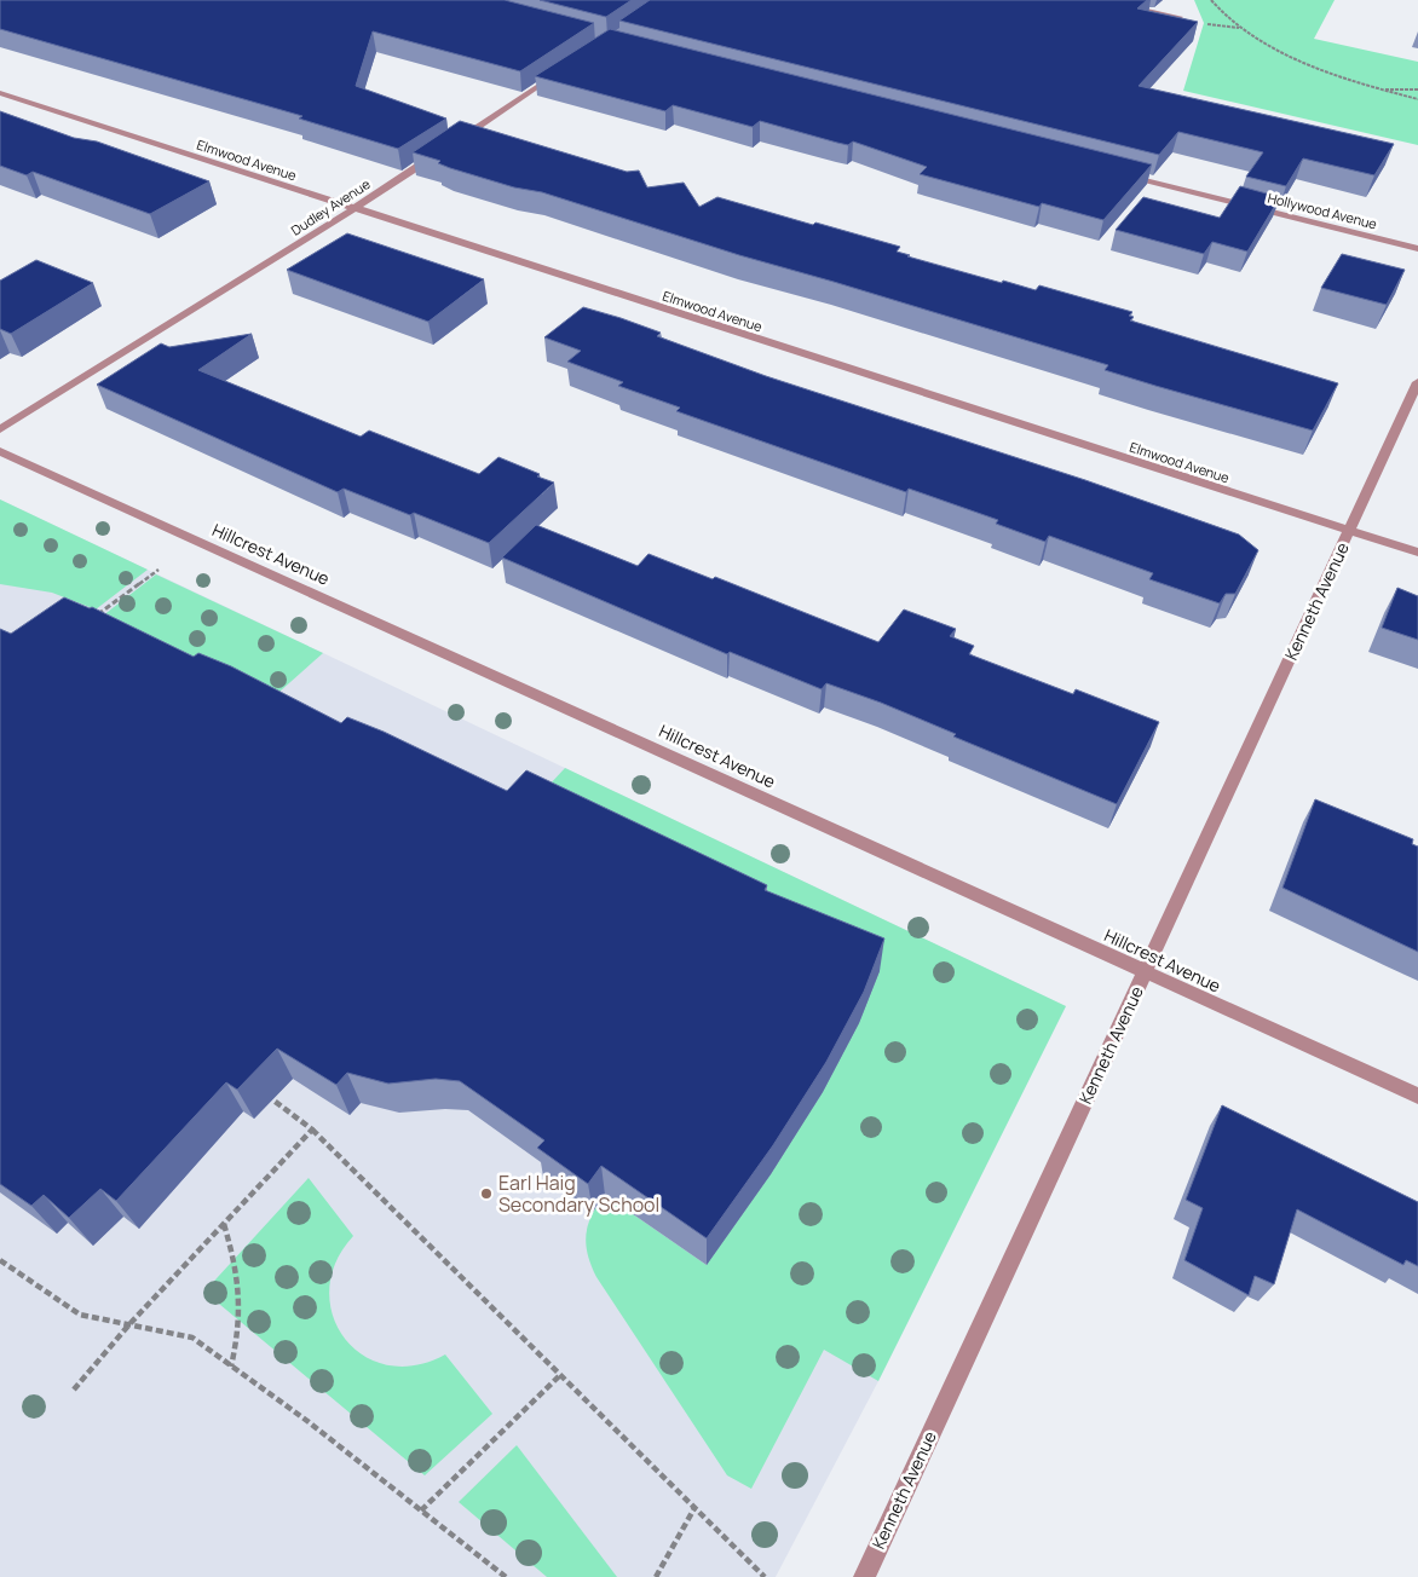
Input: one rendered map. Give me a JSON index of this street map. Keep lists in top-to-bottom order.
{
  "streets": {
    "street": [
      "Elmwood Avenue",
      "Dudley Avenue",
      "Hollywood Avenue",
      "Hillcrest Avenue",
      "Kenneth Avenue"
    ]
  },
  "crossings": [
    ["Elmwood Avenue", "Dudley Avenue"],
    ["Elmwood Avenue", "Kenneth Avenue"],
    ["Hillcrest Avenue", "Kenneth Avenue"]
  ],
  "places": ["Earl Haig Secondary School"]
}
